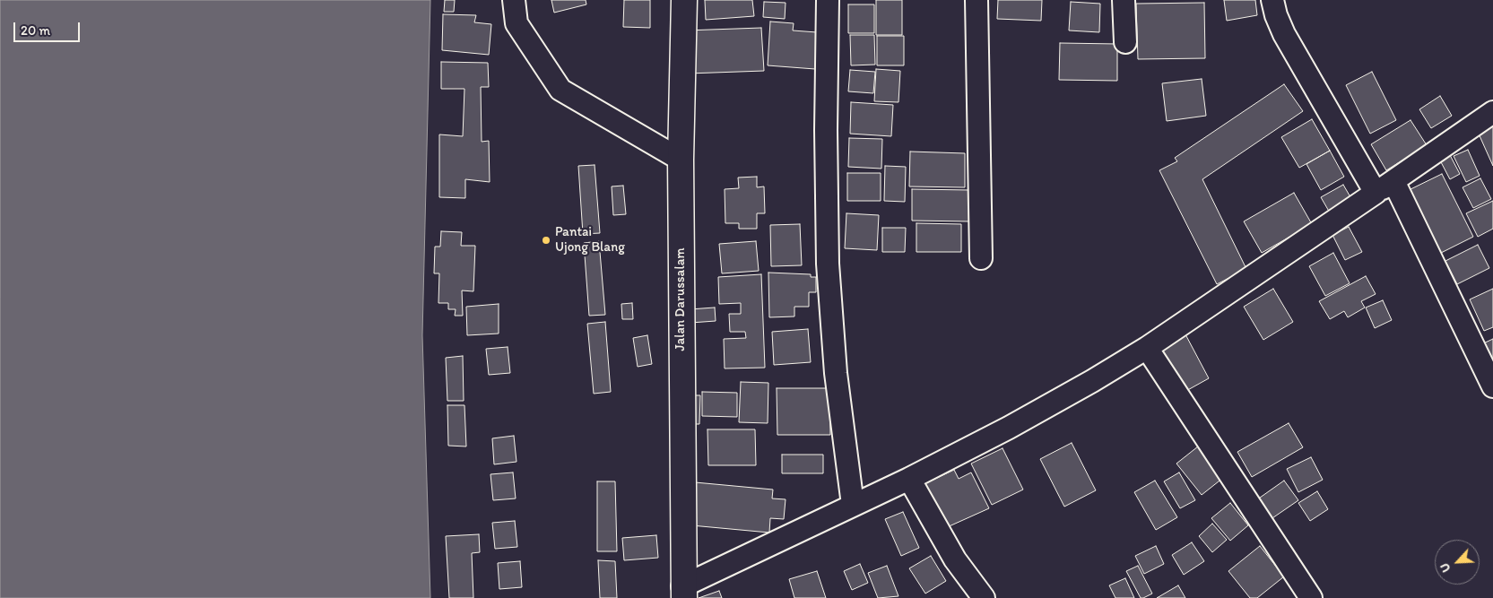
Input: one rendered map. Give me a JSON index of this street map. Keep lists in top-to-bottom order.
{
  "streets": {
    "street": ["Jalan Darussalam"]
  },
  "places": ["Pantai Ujong Blang"],
  "scale_bar": "20 m",
  "north": "bottom left"
}
